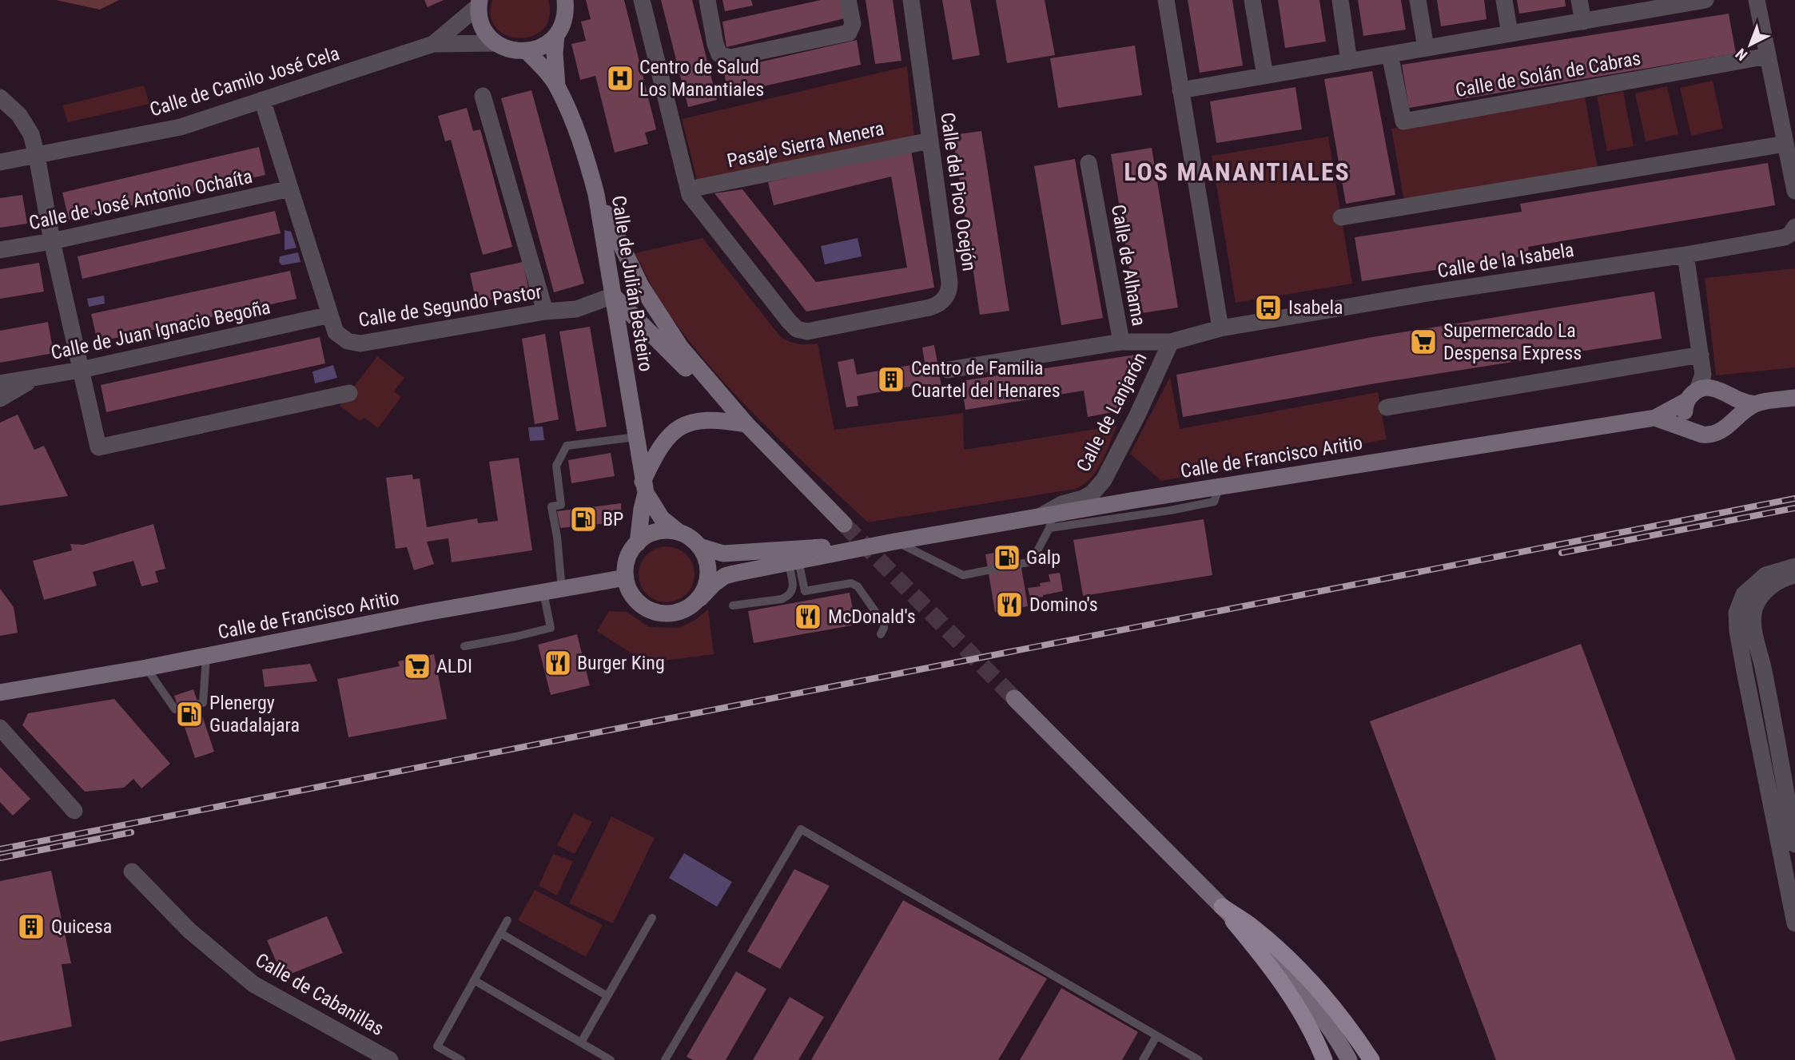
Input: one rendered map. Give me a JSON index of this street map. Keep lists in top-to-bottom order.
{
  "streets": {
    "main road": ["Calle de Julián Besteiro", "Calle de Francisco Aritio"],
    "street": [
      "Calle de Solán de Cabras",
      "Calle de Camilo José Cela",
      "Pasaje Sierra Menera",
      "Calle del Pico Ocejón",
      "Calle de José Antonio Ochaíta",
      "Calle de la Isabela",
      "Calle de Alhama",
      "Calle de Segundo Pastor",
      "Calle de Juan Ignacio Begoña",
      "Calle de Lanjarón",
      "Calle de Cabanillas"
    ]
  },
  "crossings": [
    ["Calle de Camilo José Cela", "Calle de Segundo Pastor"],
    ["Pasaje Sierra Menera", "Calle del Pico Ocejón"],
    ["Calle de José Antonio Ochaíta", "Calle de Segundo Pastor"],
    ["Calle de la Isabela", "Calle de Lanjarón"],
    ["Calle de Julián Besteiro", "Calle de Segundo Pastor"],
    ["Calle de Julián Besteiro", "Calle de Francisco Aritio"],
    ["Calle de Segundo Pastor", "Calle de Juan Ignacio Begoña"],
    ["Calle de Lanjarón", "Calle de Francisco Aritio"]
  ],
  "districts": ["LOS MANANTIALES"],
  "places": {
    "hospital": ["Centro de Salud Los Manantiales"],
    "bus stop": ["Isabela"],
    "supermarket": ["Supermercado La Despensa Express", "ALDI"],
    "building": ["Centro de Familia Cuartel del Henares", "Quicesa"],
    "fuel station": ["BP", "Galp", "Plenergy Guadalajara"],
    "restaurant": ["Domino's", "McDonald's", "Burger King"]
  },
  "north": "bottom left"
}
